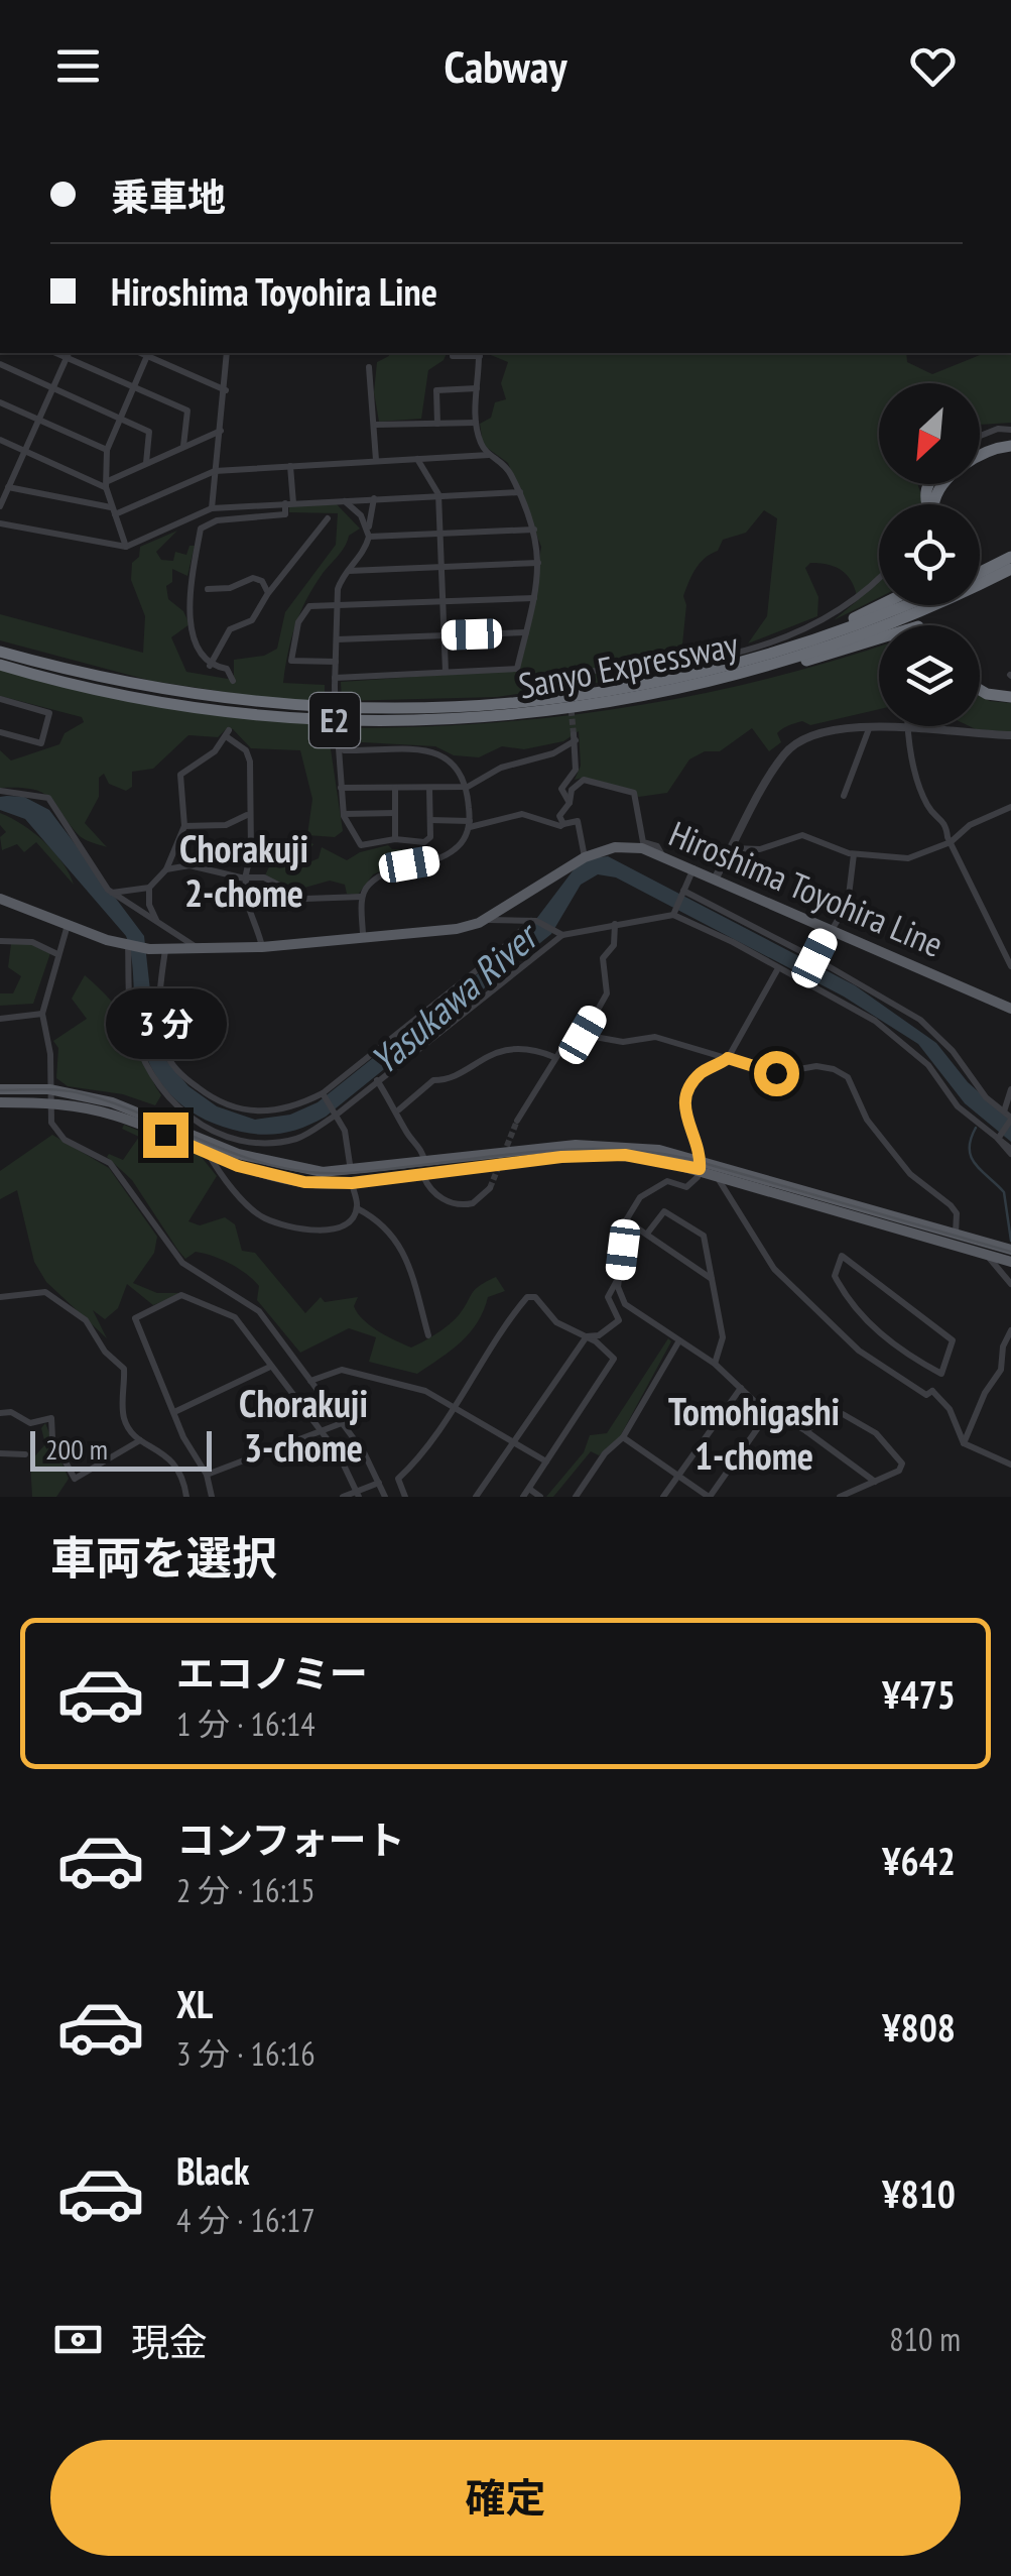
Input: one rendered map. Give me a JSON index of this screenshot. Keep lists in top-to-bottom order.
{
  "streets": {
    "highway": ["Sanyo Expressway", "E2"],
    "main road": ["Hiroshima Toyohira Line"]
  },
  "districts": ["Chorakuji 2-chome", "Chorakuji 3-chome", "Tomohigashi 1-chome"],
  "water": ["Yasukawa River"],
  "scale_bar": "200 m",
  "north": "bottom left",
  "page": {
    "header": "Cabway",
    "banner": ["乗車地", "Hiroshima Toyohira Line"],
    "bubble": "3 分",
    "scale": "200 m",
    "heading": "車両を選択",
    "list": [
      {
        "name": "エコノミー",
        "note": "1 分 · 16:14",
        "value": "¥475"
      },
      {
        "name": "コンフォート",
        "note": "2 分 · 16:15",
        "value": "¥642"
      },
      {
        "name": "XL",
        "note": "3 分 · 16:16",
        "value": "¥808"
      },
      {
        "name": "Black",
        "note": "4 分 · 16:17",
        "value": "¥810"
      }
    ],
    "pay": ["現金", "810 m"],
    "buttons": "確定"
  }
}
